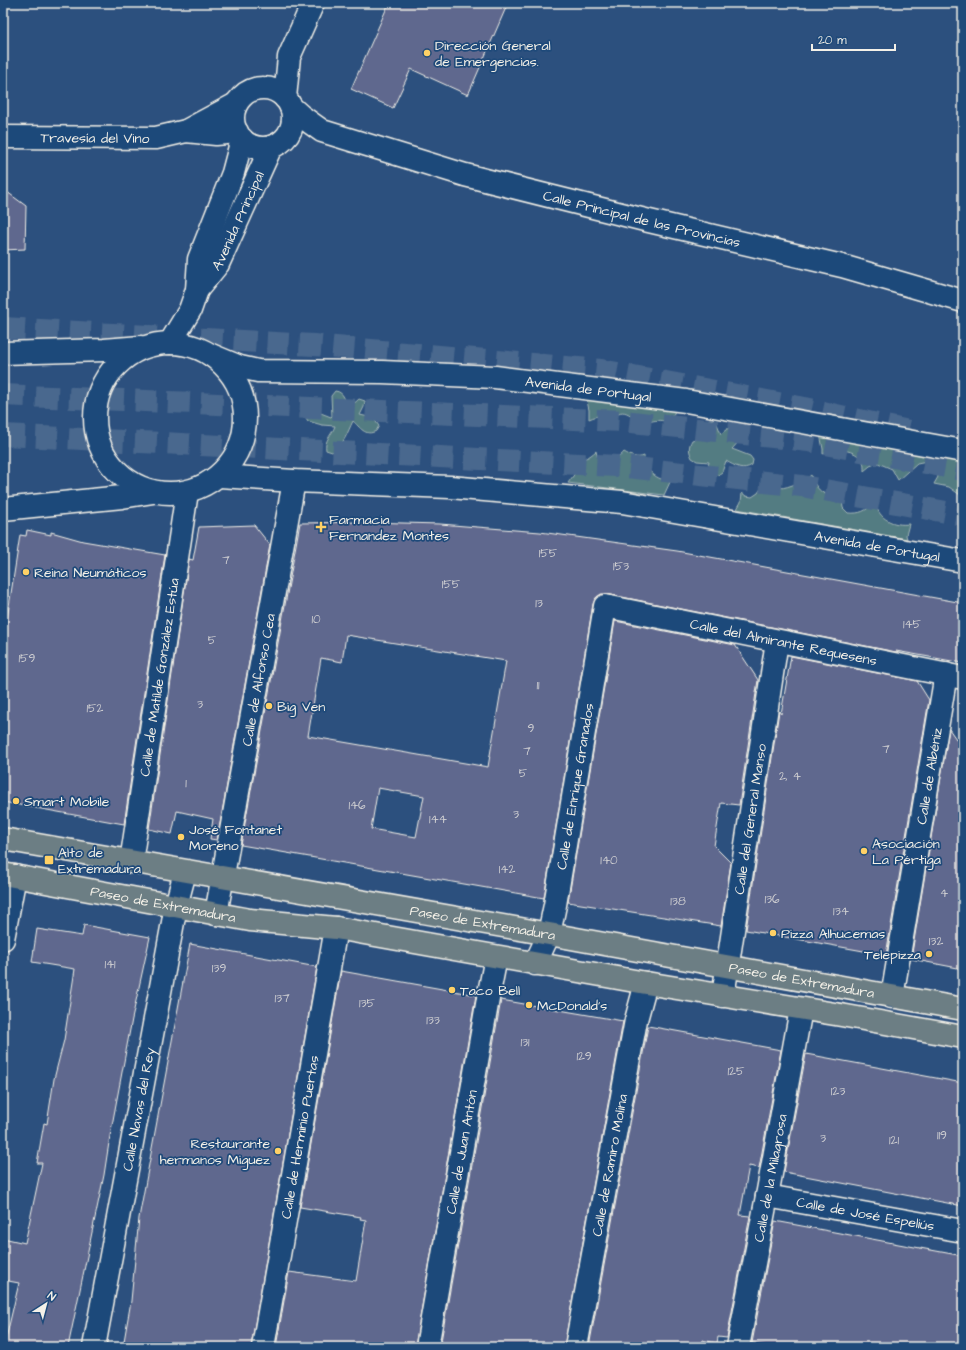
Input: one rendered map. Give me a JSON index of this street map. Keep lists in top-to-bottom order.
{
  "streets": {
    "main road": ["Paseo de Extremadura"],
    "street": [
      "Travesía del Vino",
      "Calle Principal de las Provincias",
      "Avenida Principal",
      "Avenida de Portugal",
      "Calle del Almirante Requesens",
      "Calle de Matílde González Estúa",
      "Calle de Alfonso Cea",
      "Calle de Albéniz",
      "Calle de Enrique Granados",
      "Calle del General Manso",
      "Calle Navas del Rey",
      "Calle de Herminio Puertas",
      "Calle de Juan Antón",
      "Calle de Ramiro Molina",
      "Calle de la Milagrosa",
      "Calle de José Espeliús"
    ]
  },
  "crossings": [
    ["Travesía del Vino", "Calle Principal de las Provincias"],
    ["Travesía del Vino", "Avenida Principal"],
    ["Calle Principal de las Provincias", "Avenida Principal"],
    ["Avenida de Portugal", "Calle de Matílde González Estúa"],
    ["Avenida de Portugal", "Calle de Alfonso Cea"],
    ["Calle del Almirante Requesens", "Calle de Albéniz"],
    ["Calle del Almirante Requesens", "Calle de Enrique Granados"],
    ["Calle del Almirante Requesens", "Calle del General Manso"],
    ["Calle de Matílde González Estúa", "Paseo de Extremadura"],
    ["Calle de Alfonso Cea", "Paseo de Extremadura"],
    ["Calle de Albéniz", "Paseo de Extremadura"],
    ["Calle de Enrique Granados", "Paseo de Extremadura"],
    ["Calle del General Manso", "Paseo de Extremadura"],
    ["Paseo de Extremadura", "Calle Navas del Rey"],
    ["Paseo de Extremadura", "Calle de Herminio Puertas"],
    ["Paseo de Extremadura", "Calle de Juan Antón"],
    ["Paseo de Extremadura", "Calle de Ramiro Molina"],
    ["Paseo de Extremadura", "Calle de la Milagrosa"],
    ["Calle de la Milagrosa", "Calle de José Espeliús"]
  ],
  "places": {
    "other": [
      "Dirección General de Emergencias.",
      "Reina Neumáticos",
      "Big Ven",
      "Smart Mobile",
      "José Fontanet Moreno",
      "Asociación La Pértiga",
      "Pizza Alhucemas",
      "Telepizza",
      "Taco Bell",
      "McDonald's",
      "Restaurante hermanos Miguez"
    ],
    "health": ["Farmacia Fernandez Montes"],
    "transit": ["Alto de Extremadura"]
  },
  "house_numbers": [
    "155",
    "7",
    "153",
    "155",
    "13",
    "10",
    "145",
    "5",
    "159",
    "11",
    "3",
    "152",
    "9",
    "7",
    "7",
    "5",
    "2, 4",
    "1",
    "146",
    "3",
    "144",
    "140",
    "142",
    "4",
    "136",
    "138",
    "134",
    "132",
    "141",
    "139",
    "137",
    "135",
    "133",
    "131",
    "129",
    "125",
    "123",
    "119",
    "3",
    "121"
  ],
  "scale_bar": "20 m",
  "north": "top right"
}
